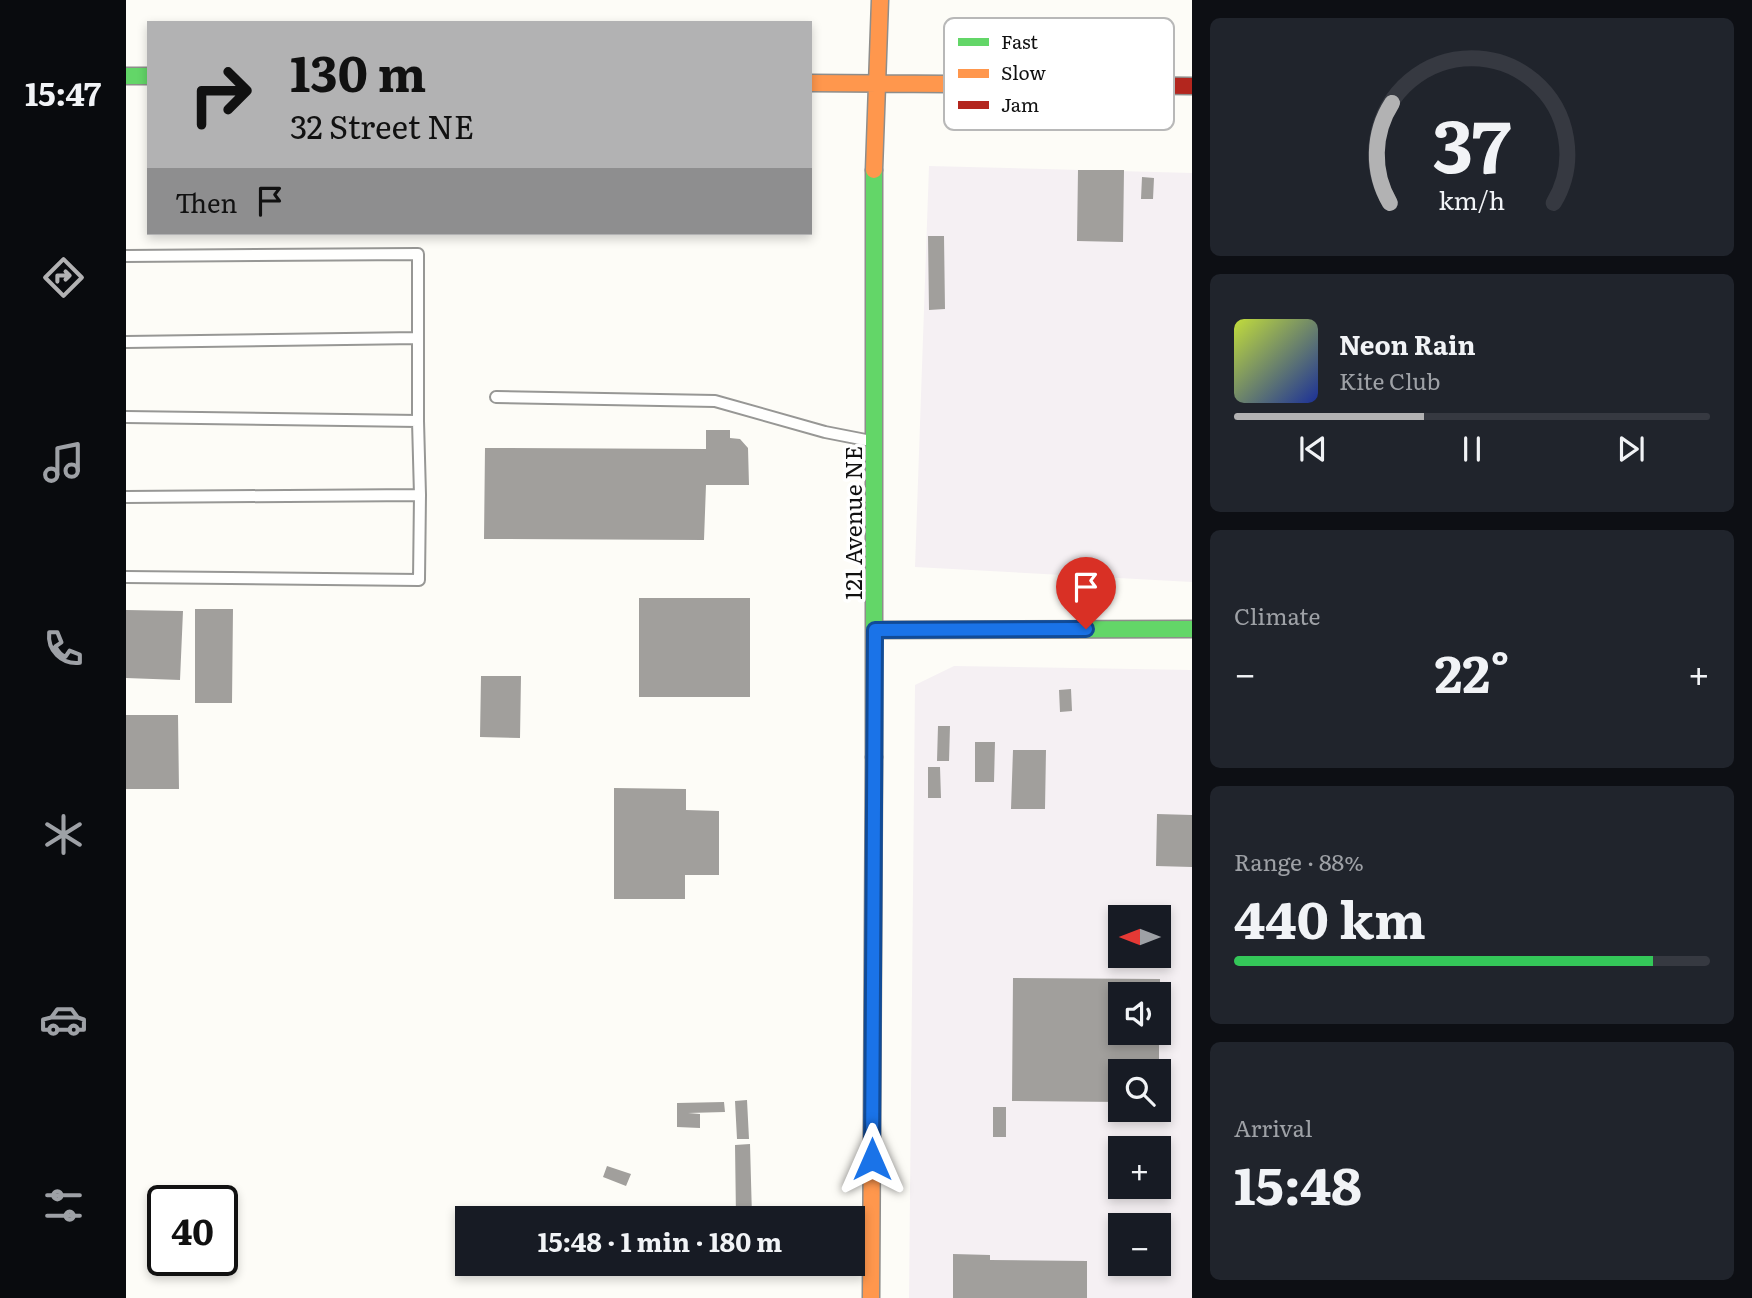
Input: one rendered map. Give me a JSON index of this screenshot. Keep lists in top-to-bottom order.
{
  "streets": {
    "street": ["121 Avenue NE"]
  },
  "legend": ["Fast", "Slow", "Jam"],
  "north": "left",
  "page": {
    "tabs": "15:47",
    "turn": ["130 m", "32 Street NE"],
    "then": "Then",
    "song": ["Neon Rain", "Kite Club"],
    "tile": [
      "Climate",
      ["Range · 88%", "440 km"],
      ["Arrival", "15:48"]
    ],
    "heat": ["−", "22°", "+"],
    "map_buttons": ["+", "−"],
    "limit": "40",
    "trip": "15:48 · 1 min · 180 m",
    "gauge": ["37", "km/h"]
  }
}
